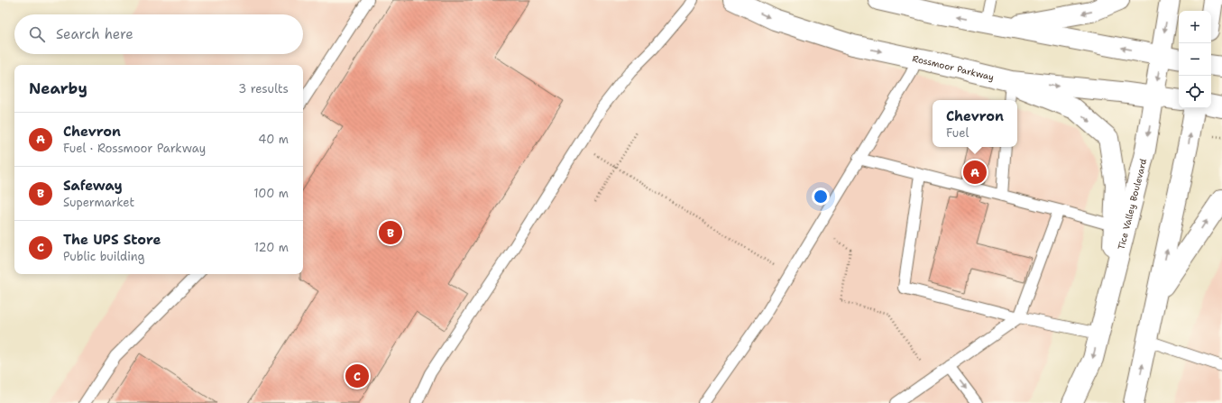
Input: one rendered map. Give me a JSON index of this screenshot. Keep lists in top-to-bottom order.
{
  "streets": {
    "street": ["Rossmoor Parkway", "Tice Valley Boulevard"]
  },
  "crossings": [
    ["Rossmoor Parkway", "Tice Valley Boulevard"]
  ],
  "page": {
    "map_buttons": ["+", "−"],
    "search": "Search here",
    "heading": ["Nearby", "3 results"],
    "popup": ["Chevron", "Fuel"],
    "list": [
      {
        "mark": "A",
        "name": "Chevron",
        "note": "Fuel · Rossmoor Parkway",
        "value": "40 m"
      },
      {
        "mark": "B",
        "name": "Safeway",
        "note": "Supermarket",
        "value": "100 m"
      },
      {
        "mark": "C",
        "name": "The UPS Store",
        "note": "Public building",
        "value": "120 m"
      }
    ],
    "pins": ["A", "B", "C"]
  }
}
